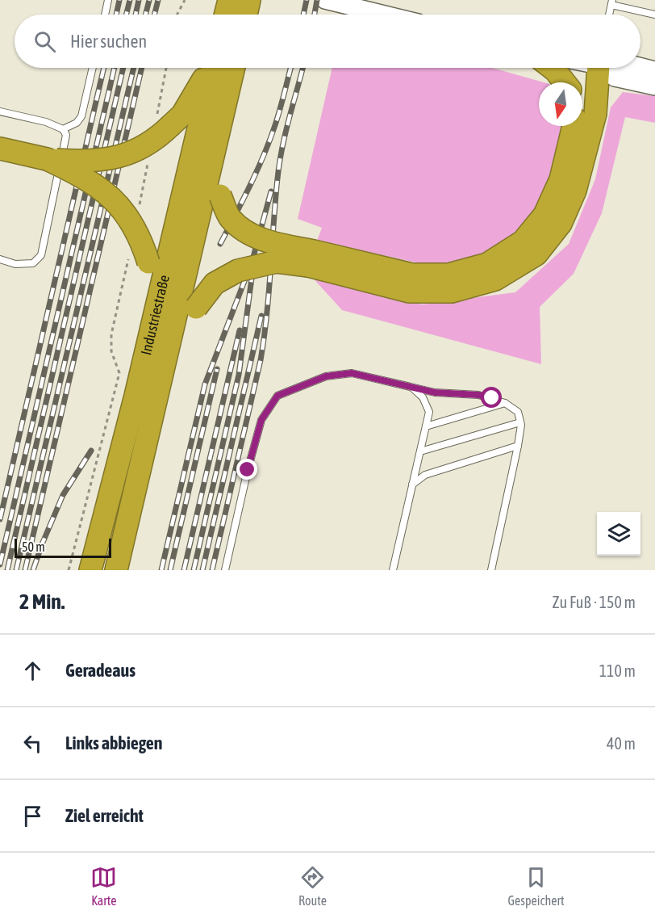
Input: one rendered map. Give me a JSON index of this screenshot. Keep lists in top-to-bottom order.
{
  "streets": {
    "highway": ["Industriestraße"]
  },
  "scale_bar": "50 m",
  "north": "bottom",
  "page": {
    "search": "Hier suchen",
    "scale": "50 m",
    "heading": ["2 Min.", "Zu Fuß · 150 m"],
    "list": [
      ["Geradeaus", "110 m"],
      ["Links abbiegen", "40 m"],
      "Ziel erreicht"
    ],
    "nav": ["Karte", "Route", "Gespeichert"]
  }
}
